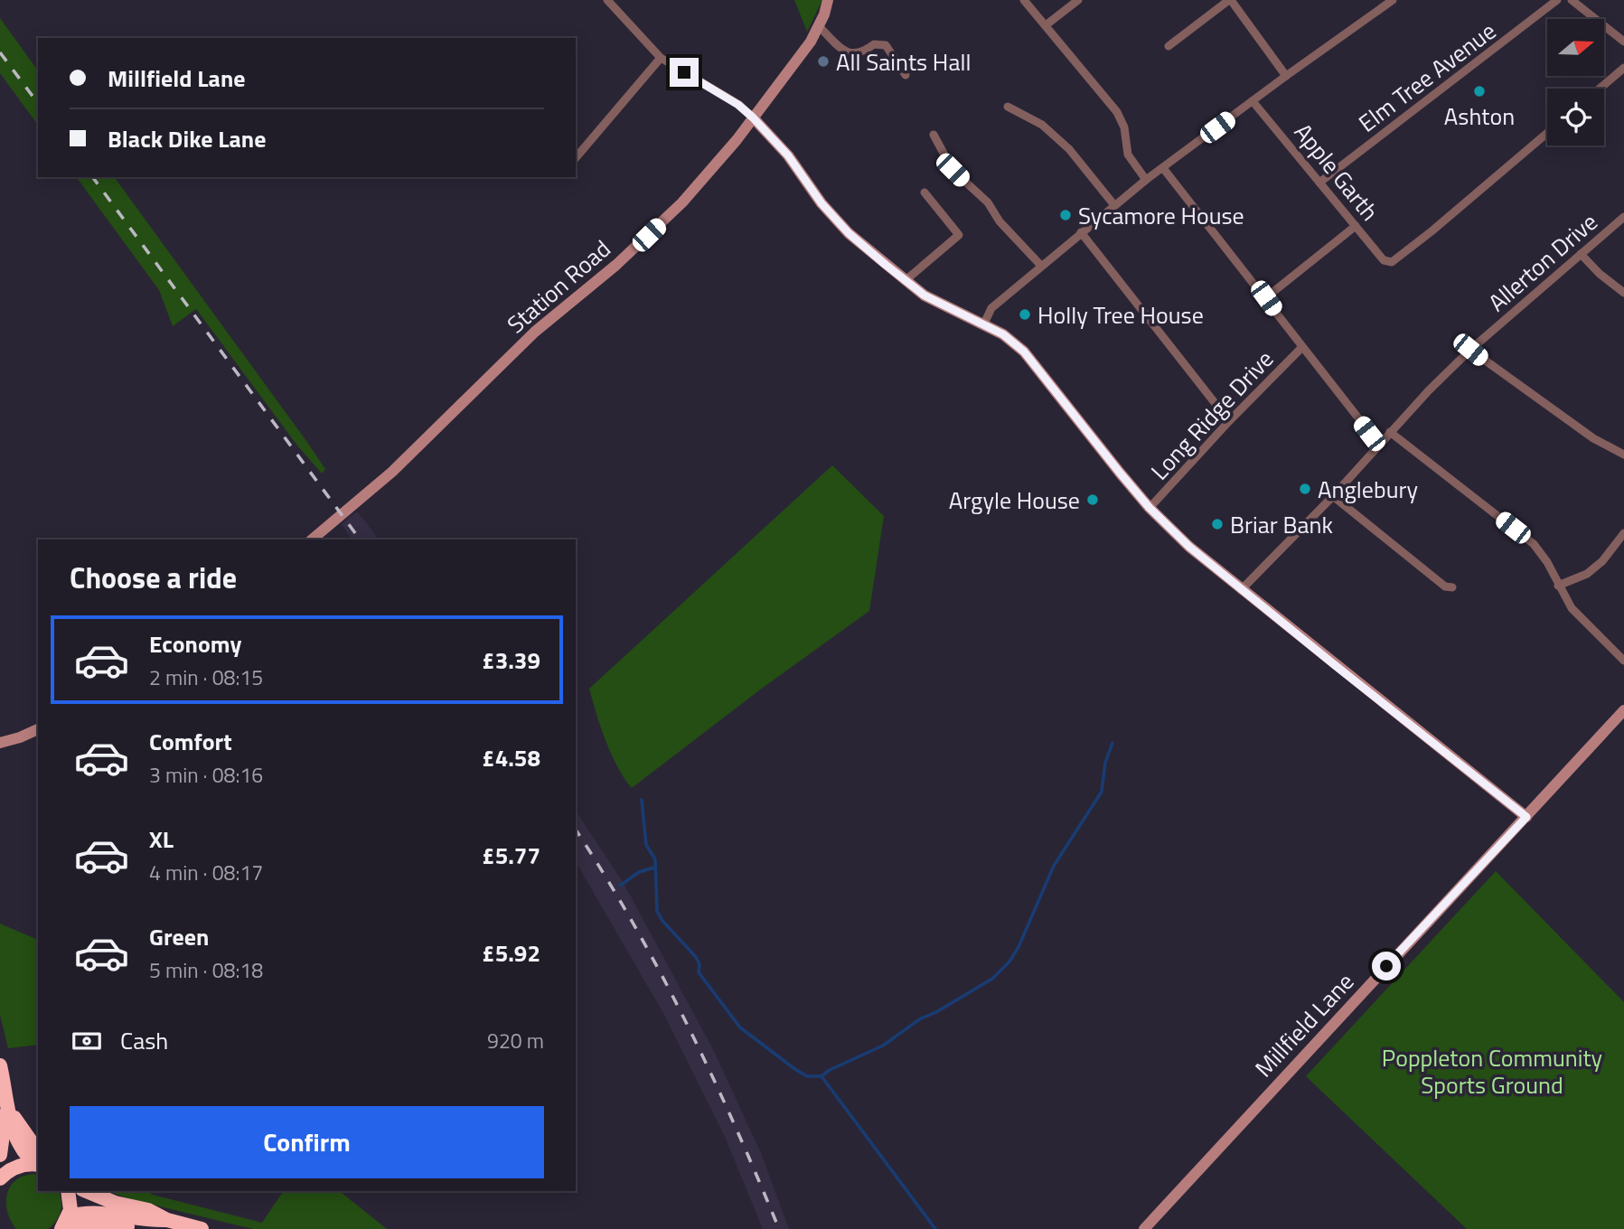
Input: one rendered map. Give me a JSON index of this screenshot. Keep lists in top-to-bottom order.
{
  "streets": {
    "street": [
      "Elm Tree Avenue",
      "Apple Garth",
      "Allerton Drive",
      "Station Road",
      "Long Ridge Drive",
      "Millfield Lane"
    ]
  },
  "crossings": [
    ["Elm Tree Avenue", "Apple Garth"]
  ],
  "parks": ["Poppleton Community Sports Ground"],
  "places": [
    "All Saints Hall",
    "Ashton",
    "Sycamore House",
    "Holly Tree House",
    "Anglebury",
    "Argyle House",
    "Briar Bank"
  ],
  "north": "right",
  "page": {
    "banner": ["Millfield Lane", "Black Dike Lane"],
    "heading": "Choose a ride",
    "list": [
      {
        "name": "Economy",
        "note": "2 min · 08:15",
        "value": "£3.39"
      },
      {
        "name": "Comfort",
        "note": "3 min · 08:16",
        "value": "£4.58"
      },
      {
        "name": "XL",
        "note": "4 min · 08:17",
        "value": "£5.77"
      },
      {
        "name": "Green",
        "note": "5 min · 08:18",
        "value": "£5.92"
      }
    ],
    "pay": ["Cash", "920 m"],
    "buttons": "Confirm"
  }
}
